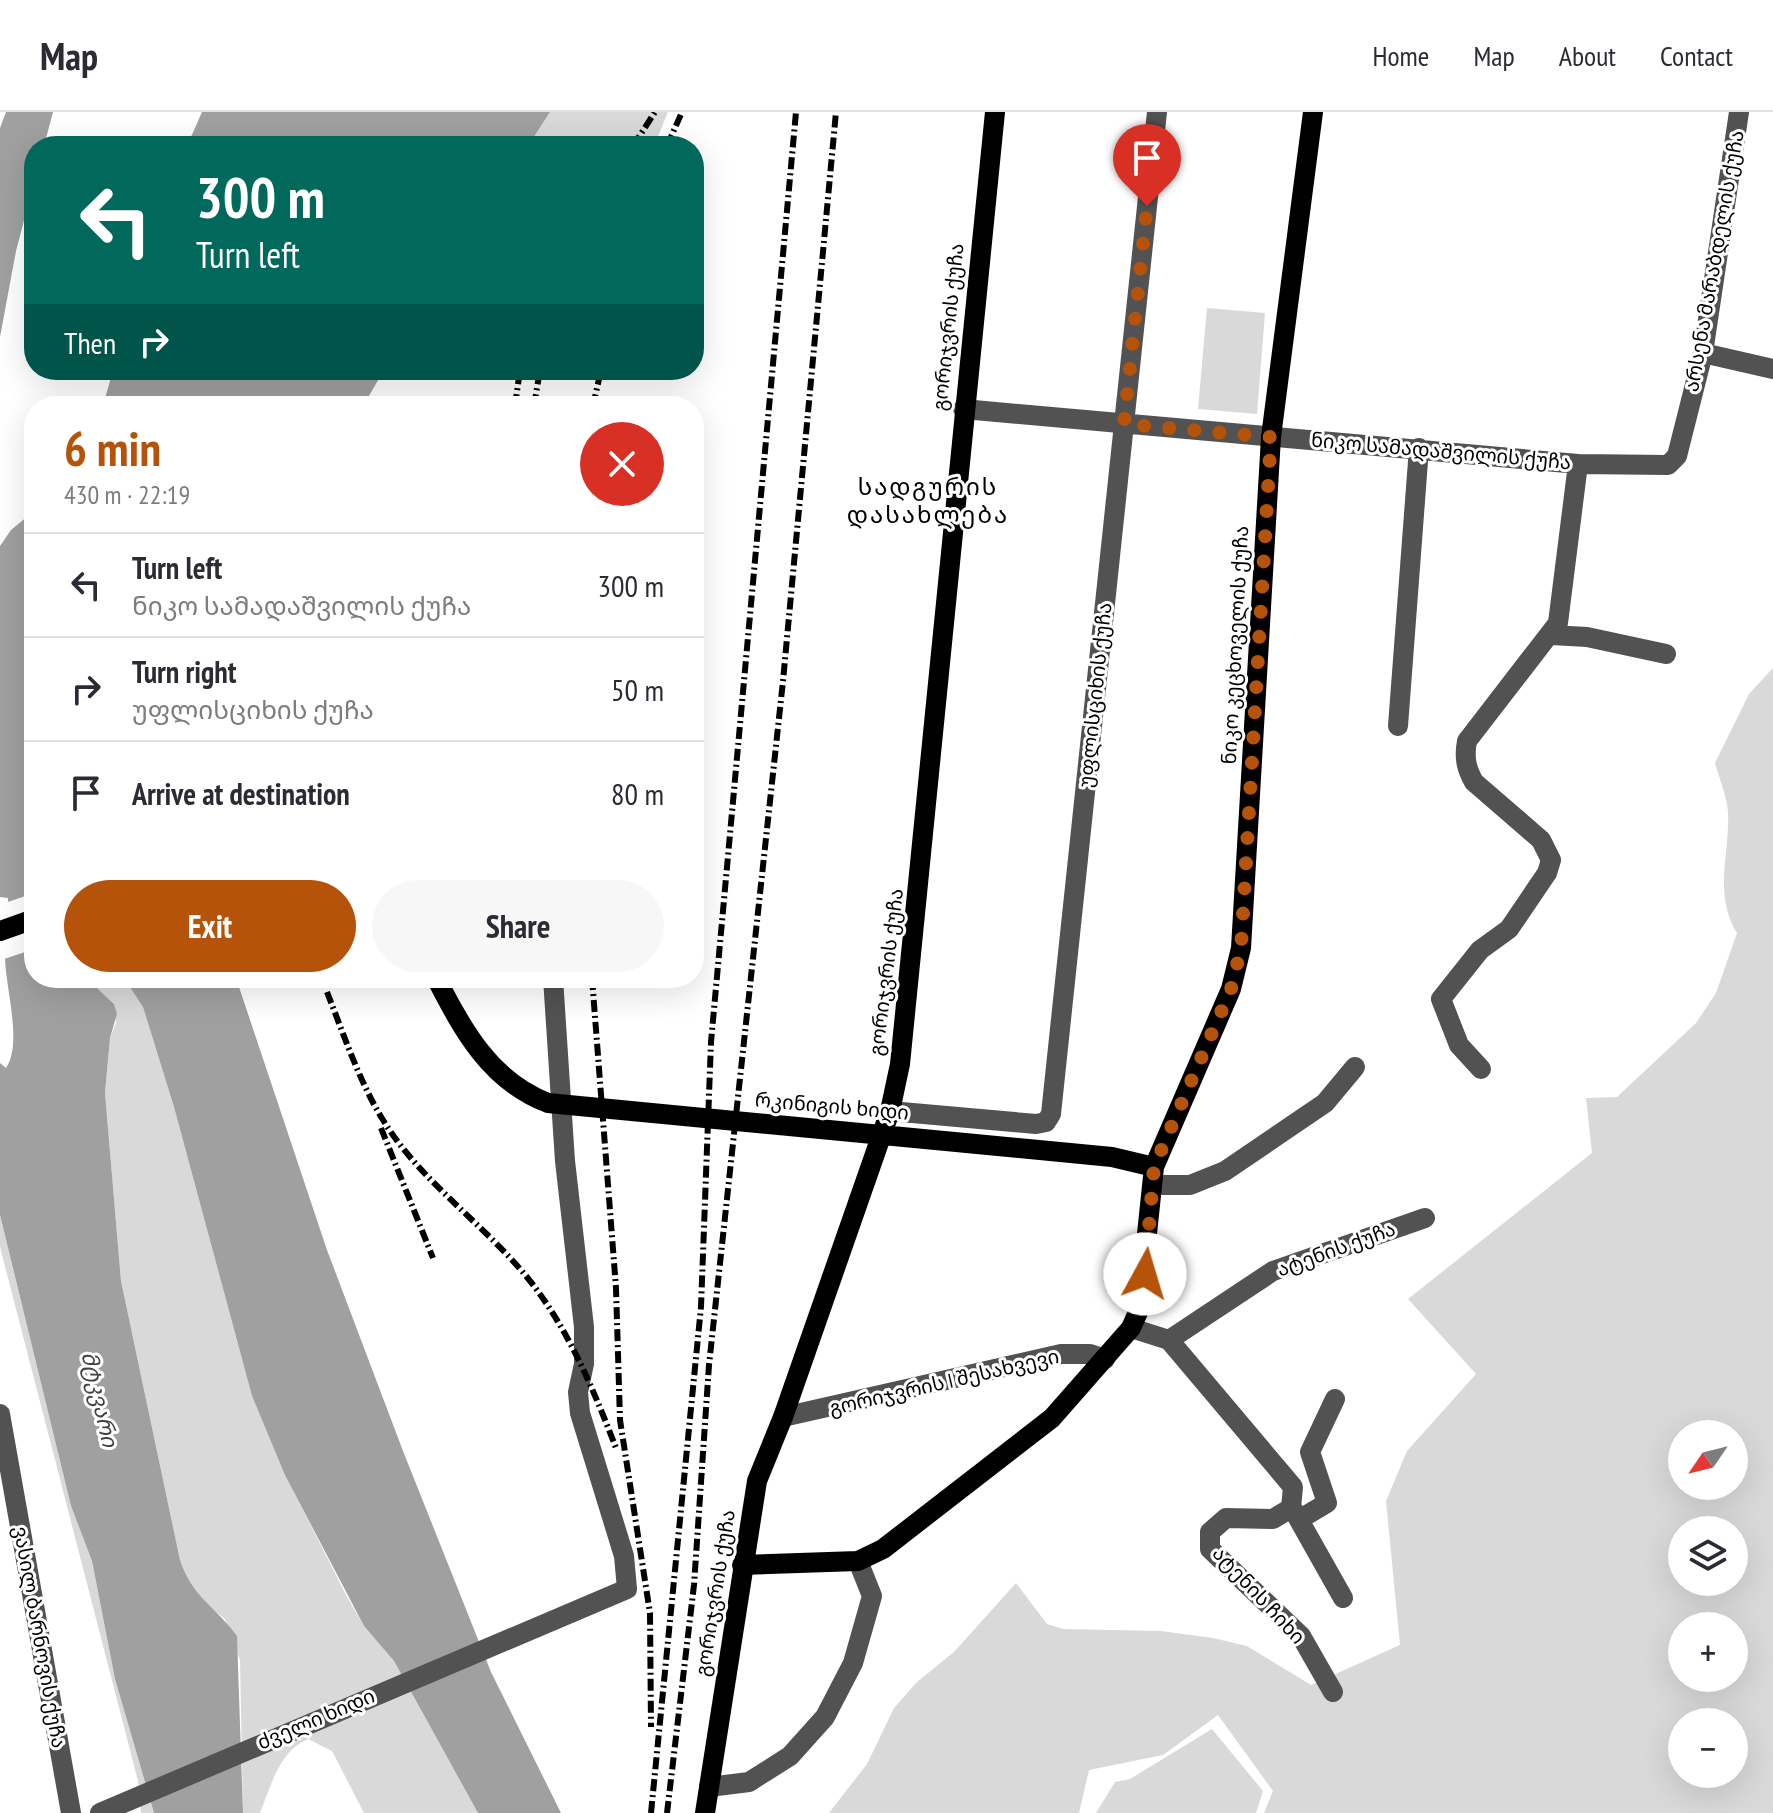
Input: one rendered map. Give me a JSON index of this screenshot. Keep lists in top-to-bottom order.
{
  "streets": {
    "main road": ["გორიჯვრის ქუჩა", "ნიკო კეცხოველის ქუჩა", "რკინიგის ხიდი"],
    "street": [
      "არსენა მარაბდელის ქუჩა",
      "ნიკო სამადაშვილის ქუჩა",
      "უფლისციხის ქუჩა",
      "ატენის ქუჩა",
      "გორიჯვრის I შესახვევი",
      "ატენის ჩიხი",
      "ვასილ ბარნოვის ქუჩა",
      "ძველი ხიდი"
    ]
  },
  "crossings": [
    ["არსენა მარაბდელის ქუჩა", "ნიკო სამადაშვილის ქუჩა"],
    ["გორიჯვრის ქუჩა", "ნიკო სამადაშვილის ქუჩა"],
    ["გორიჯვრის ქუჩა", "ნიკო კეცხოველის ქუჩა"],
    ["გორიჯვრის ქუჩა", "უფლისციხის ქუჩა"],
    ["გორიჯვრის ქუჩა", "გორიჯვრის I შესახვევი"],
    ["ნიკო სამადაშვილის ქუჩა", "ნიკო კეცხოველის ქუჩა"],
    ["ნიკო სამადაშვილის ქუჩა", "უფლისციხის ქუჩა"],
    ["ნიკო კეცხოველის ქუჩა", "რკინიგის ხიდი"],
    ["ნიკო კეცხოველის ქუჩა", "გორიჯვრის I შესახვევი"]
  ],
  "districts": ["სადგურის დასახლება"],
  "water": ["მტკვარი"],
  "north": "bottom left",
  "page": {
    "header": "Map",
    "nav": [
      "Home",
      "Map",
      "About",
      "Contact"
    ],
    "turn": ["300 m", "Turn left"],
    "then": "Then",
    "heading": ["6 min", "430 m · 22:19"],
    "list": [
      {
        "name": "Turn left",
        "note": "ნიკო სამადაშვილის ქუჩა",
        "value": "300 m"
      },
      {
        "name": "Turn right",
        "note": "უფლისციხის ქუჩა",
        "value": "50 m"
      },
      {
        "name": "Arrive at destination",
        "value": "80 m"
      }
    ],
    "buttons": ["Exit", "Share"],
    "map_buttons": ["+", "−"]
  }
}
